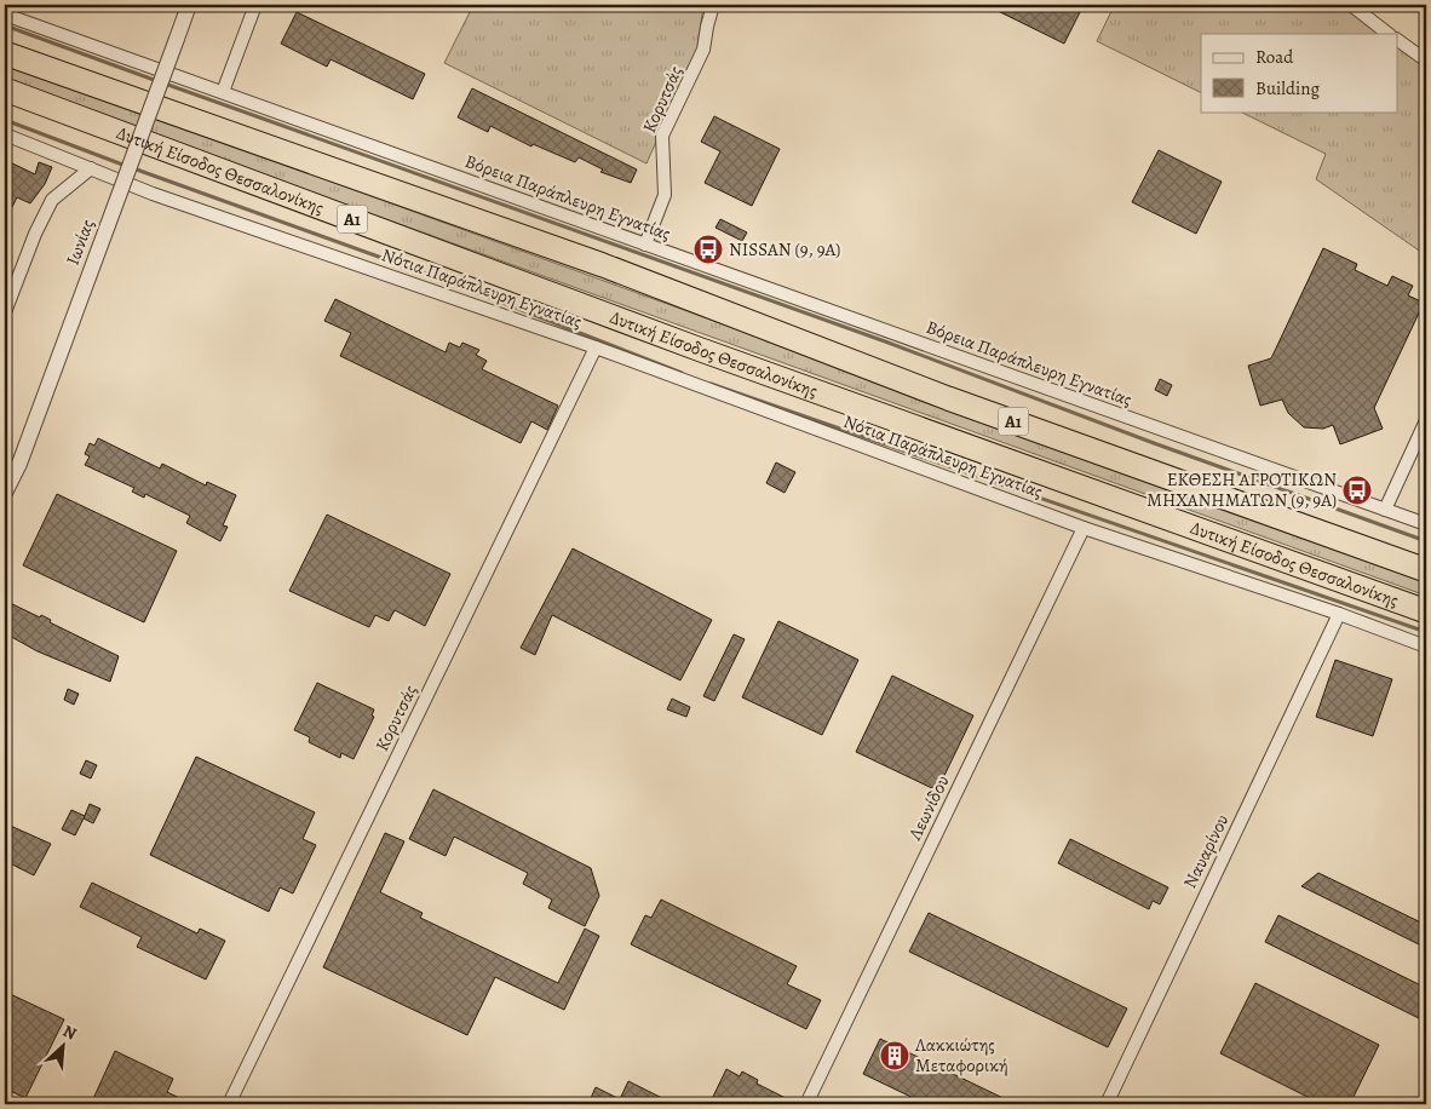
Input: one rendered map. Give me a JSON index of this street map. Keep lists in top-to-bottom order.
{
  "streets": {
    "highway": ["Δυτική Είσοδος Θεσσαλονίκης", "Α1"],
    "street": [
      "Κορυτσάς",
      "Βόρεια Παράπλευρη Εγνατίας",
      "Ιωνίας",
      "Νότια Παράπλευρη Εγνατίας",
      "Λεωνίδου",
      "Ναυαρίνου"
    ]
  },
  "crossings": [
    ["Κορυτσάς", "Βόρεια Παράπλευρη Εγνατίας"],
    ["Κορυτσάς", "Νότια Παράπλευρη Εγνατίας"],
    ["Νότια Παράπλευρη Εγνατίας", "Λεωνίδου"],
    ["Νότια Παράπλευρη Εγνατίας", "Ναυαρίνου"]
  ],
  "places": {
    "bus stop": ["NISSAN (9, 9Α)", "ΕΚΘΕΣΗ ΑΓΡΟΤΙΚΩΝ ΜΗΧΑΝΗΜΑΤΩΝ (9, 9Α)"],
    "building": ["Λακκιώτης Μεταφορική"]
  },
  "legend": ["Road", "Building"],
  "north": "top right"
}
